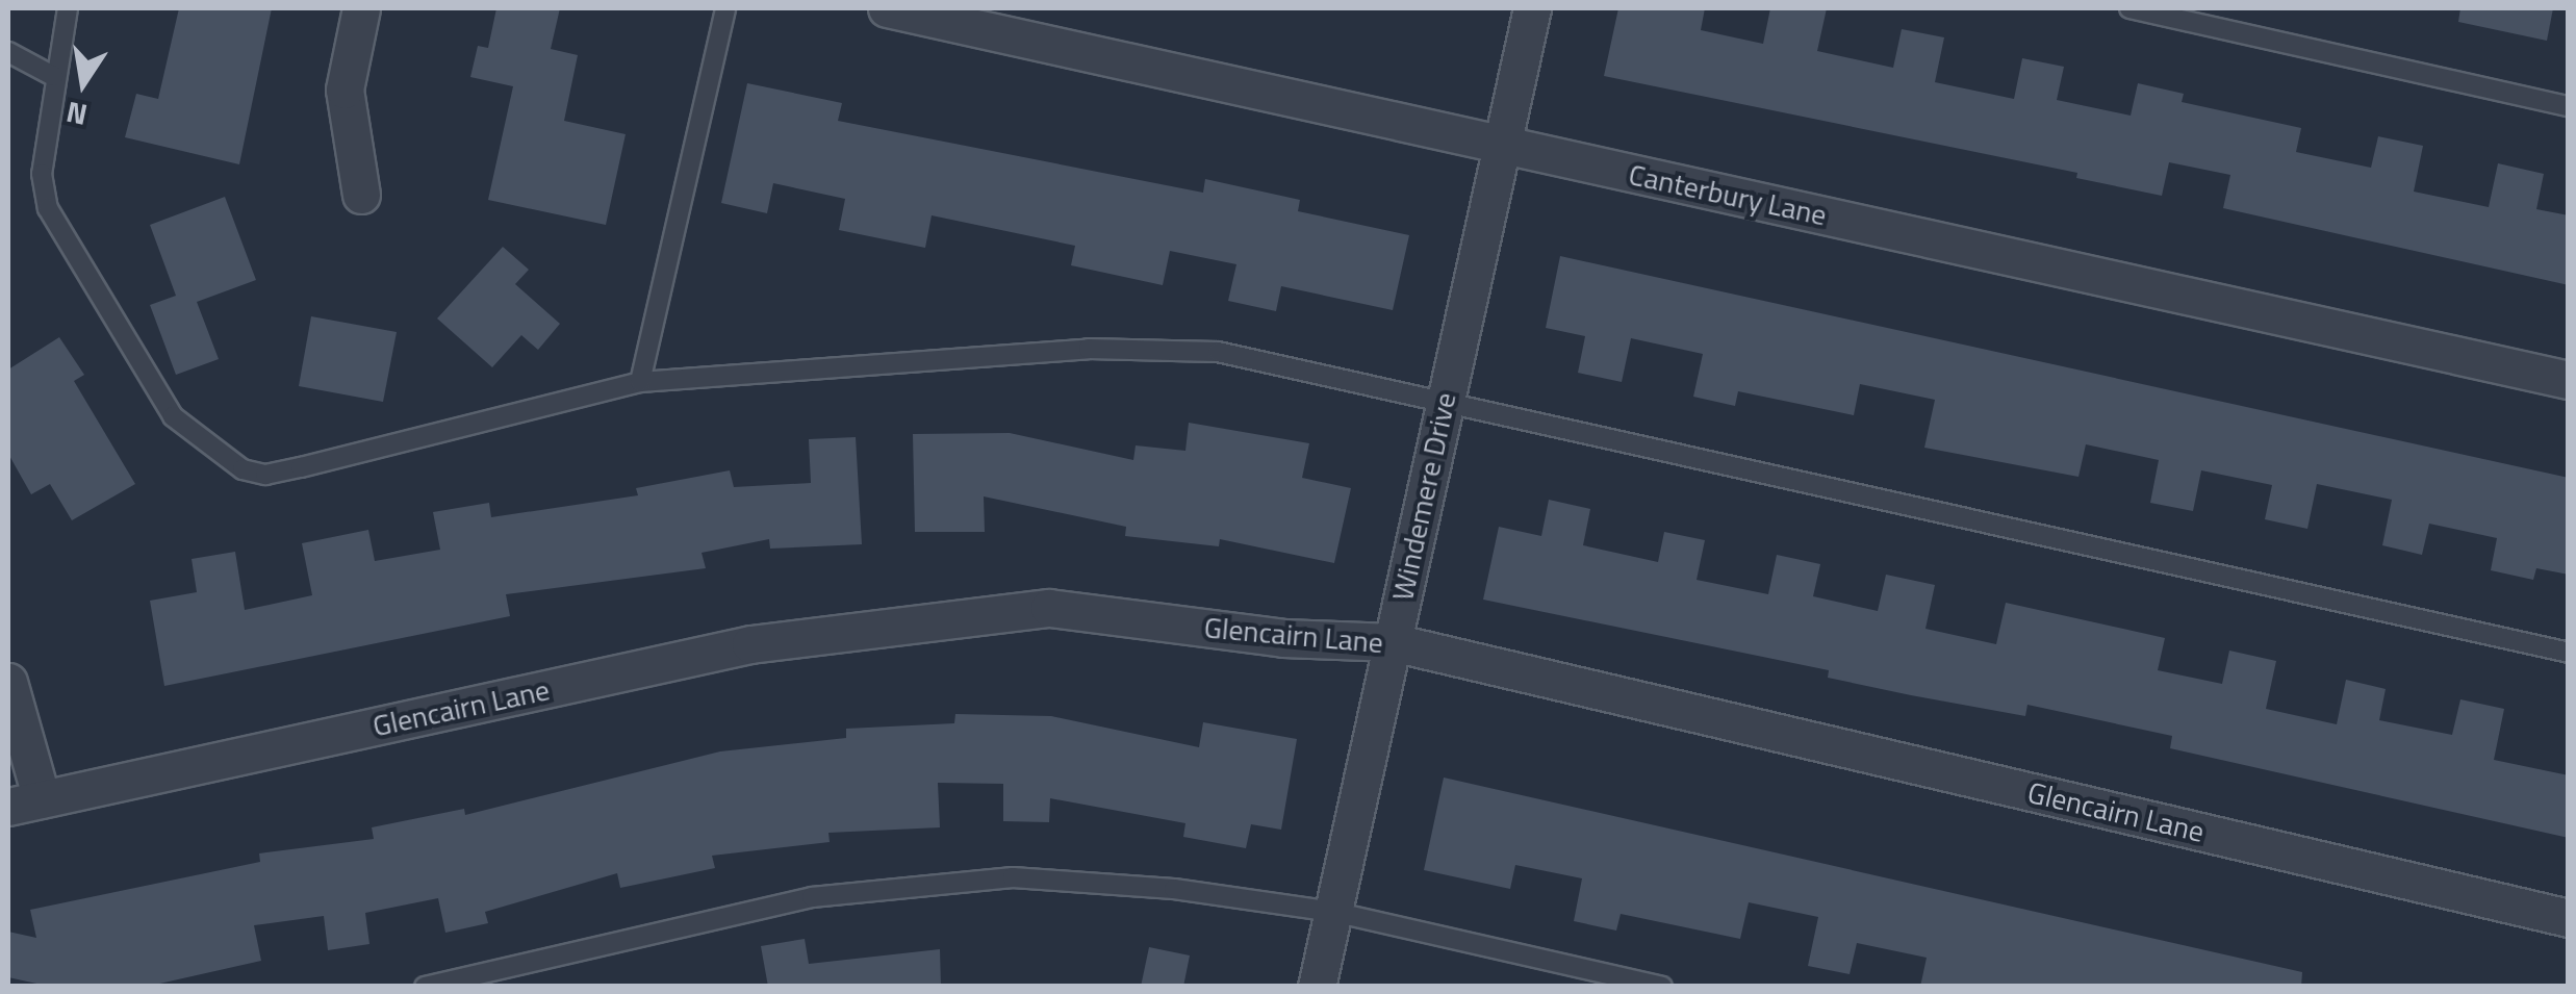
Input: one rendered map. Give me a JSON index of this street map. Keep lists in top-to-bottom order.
{
  "streets": {
    "street": ["Canterbury Lane", "Windemere Drive", "Glencairn Lane"]
  },
  "crossings": [
    ["Canterbury Lane", "Windemere Drive"],
    ["Windemere Drive", "Glencairn Lane"]
  ],
  "north": "bottom"
}
